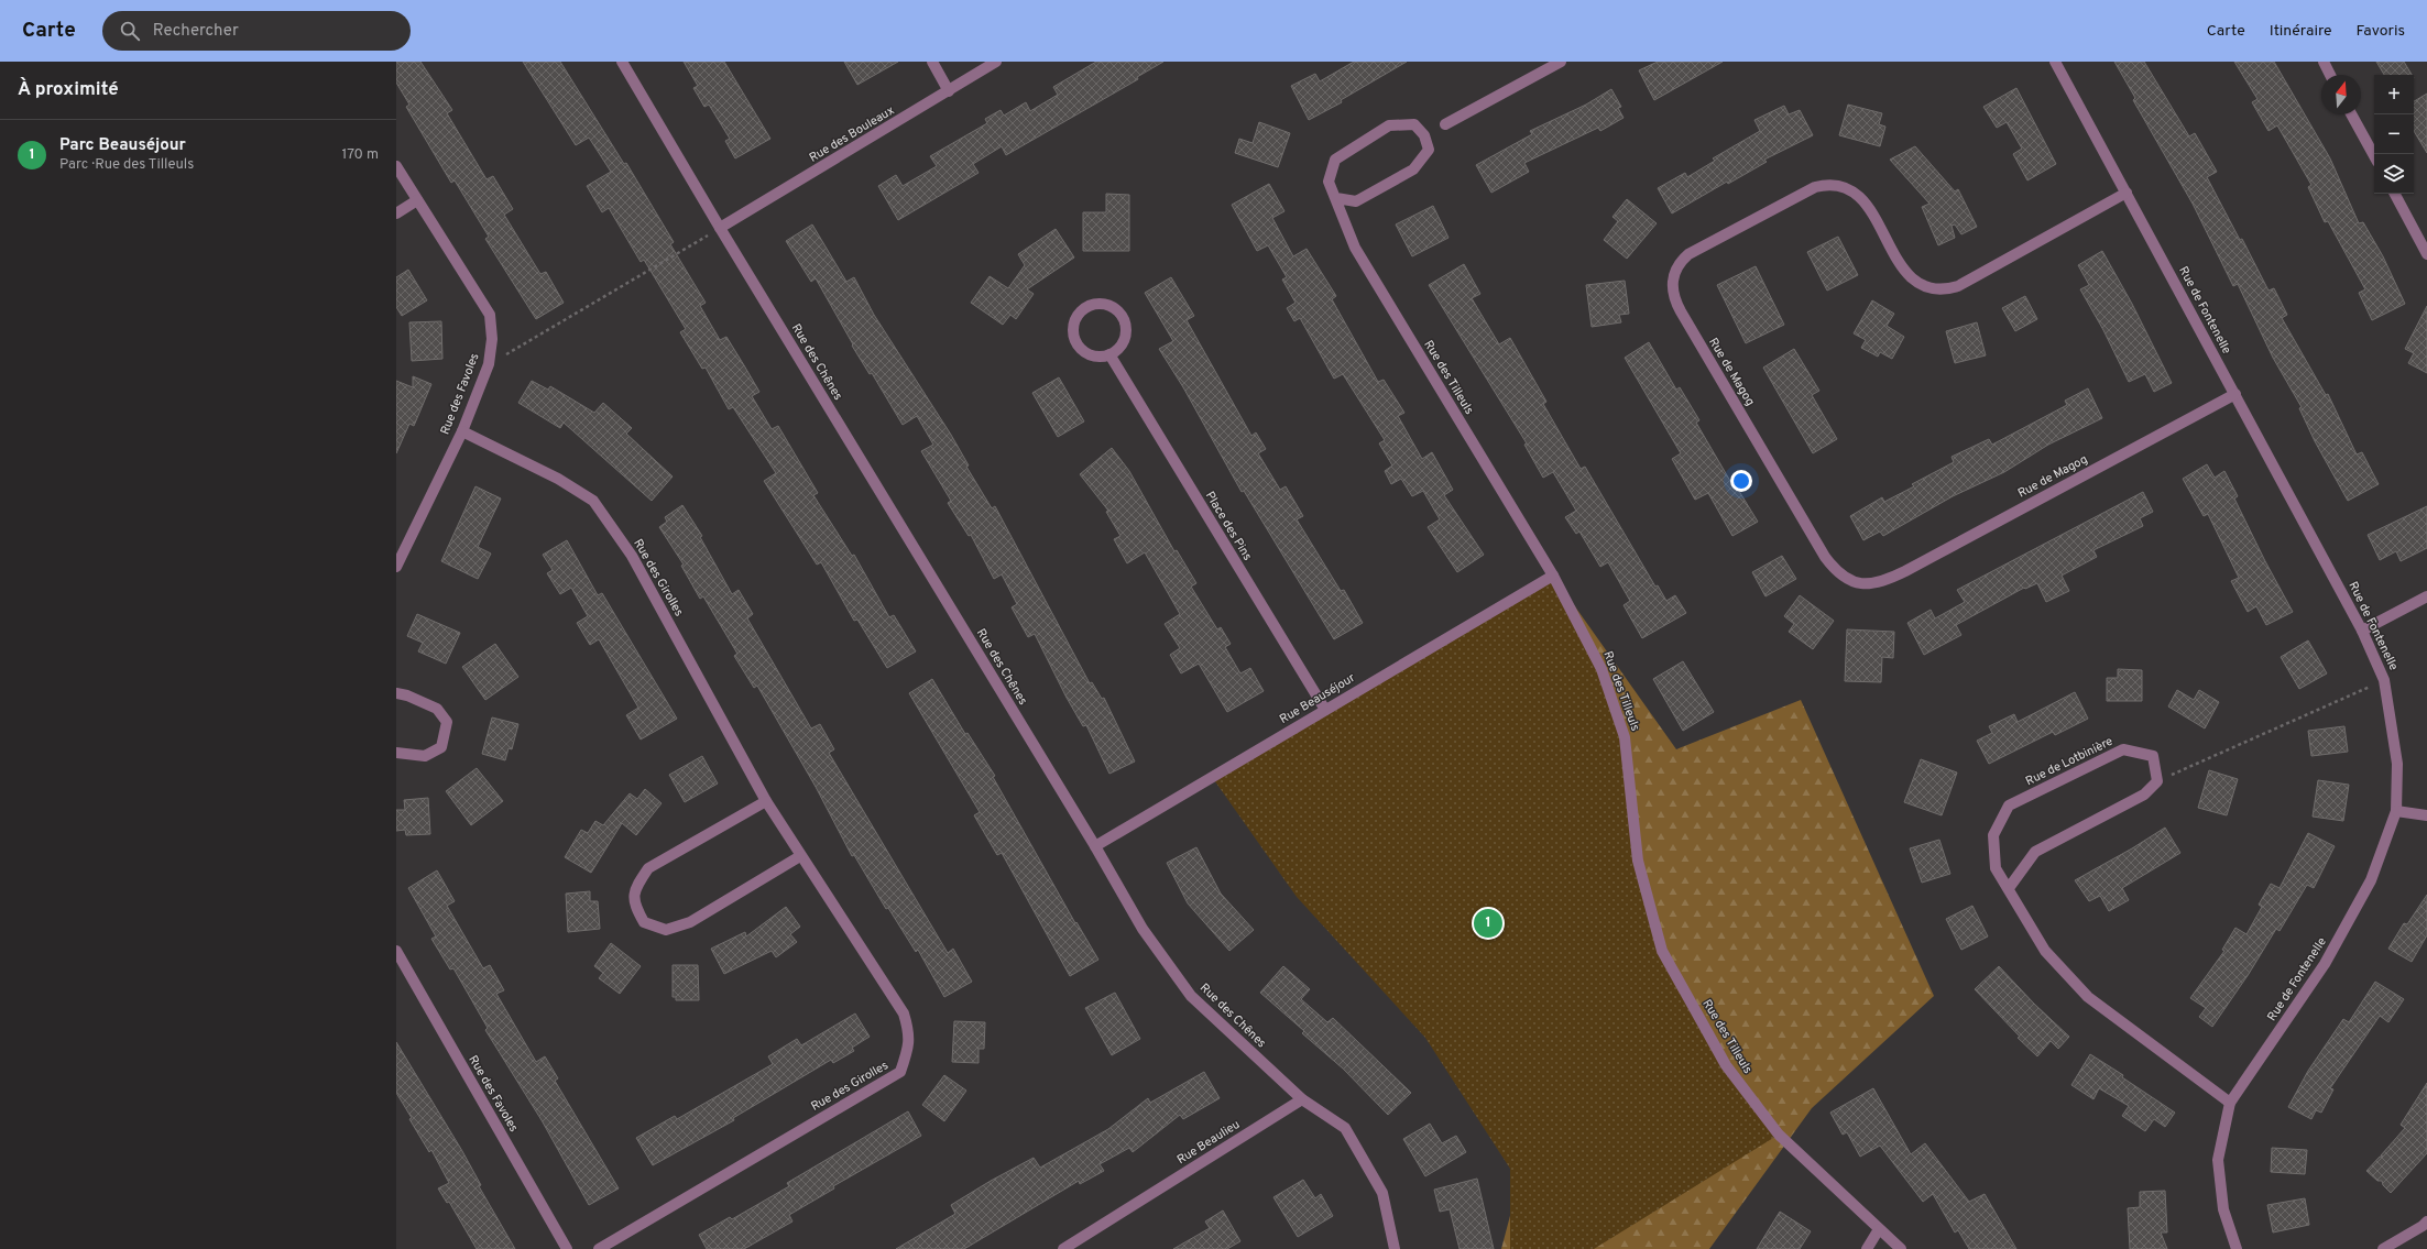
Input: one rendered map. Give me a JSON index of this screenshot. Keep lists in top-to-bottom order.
{
  "streets": {
    "street": [
      "Rue des Bouleaux",
      "Rue de Fontenelle",
      "Rue des Chênes",
      "Rue de Magog",
      "Rue des Tilleuls",
      "Rue des Favoles",
      "Place des Pins",
      "Rue des Girolles",
      "Rue Beauséjour",
      "Rue de Lotbinière",
      "Rue Beaulieu"
    ]
  },
  "crossings": [
    ["Rue des Bouleaux", "Rue des Chênes"],
    ["Rue de Fontenelle", "Rue de Magog"],
    ["Rue de Fontenelle", "Rue de Lotbinière"],
    ["Rue des Chênes", "Rue Beauséjour"],
    ["Rue des Chênes", "Rue Beaulieu"],
    ["Rue des Tilleuls", "Rue Beauséjour"],
    ["Rue des Favoles", "Rue des Girolles"],
    ["Place des Pins", "Rue Beauséjour"]
  ],
  "north": "top",
  "page": {
    "header": "Carte",
    "search": "Rechercher",
    "nav": ["Carte", "Itinéraire", "Favoris"],
    "heading": "À proximité",
    "map_buttons": ["+", "−"],
    "list": [
      {
        "mark": "1",
        "name": "Parc Beauséjour",
        "note": "Parc · Rue des Tilleuls",
        "value": "170 m"
      }
    ],
    "pins": "1"
  }
}
